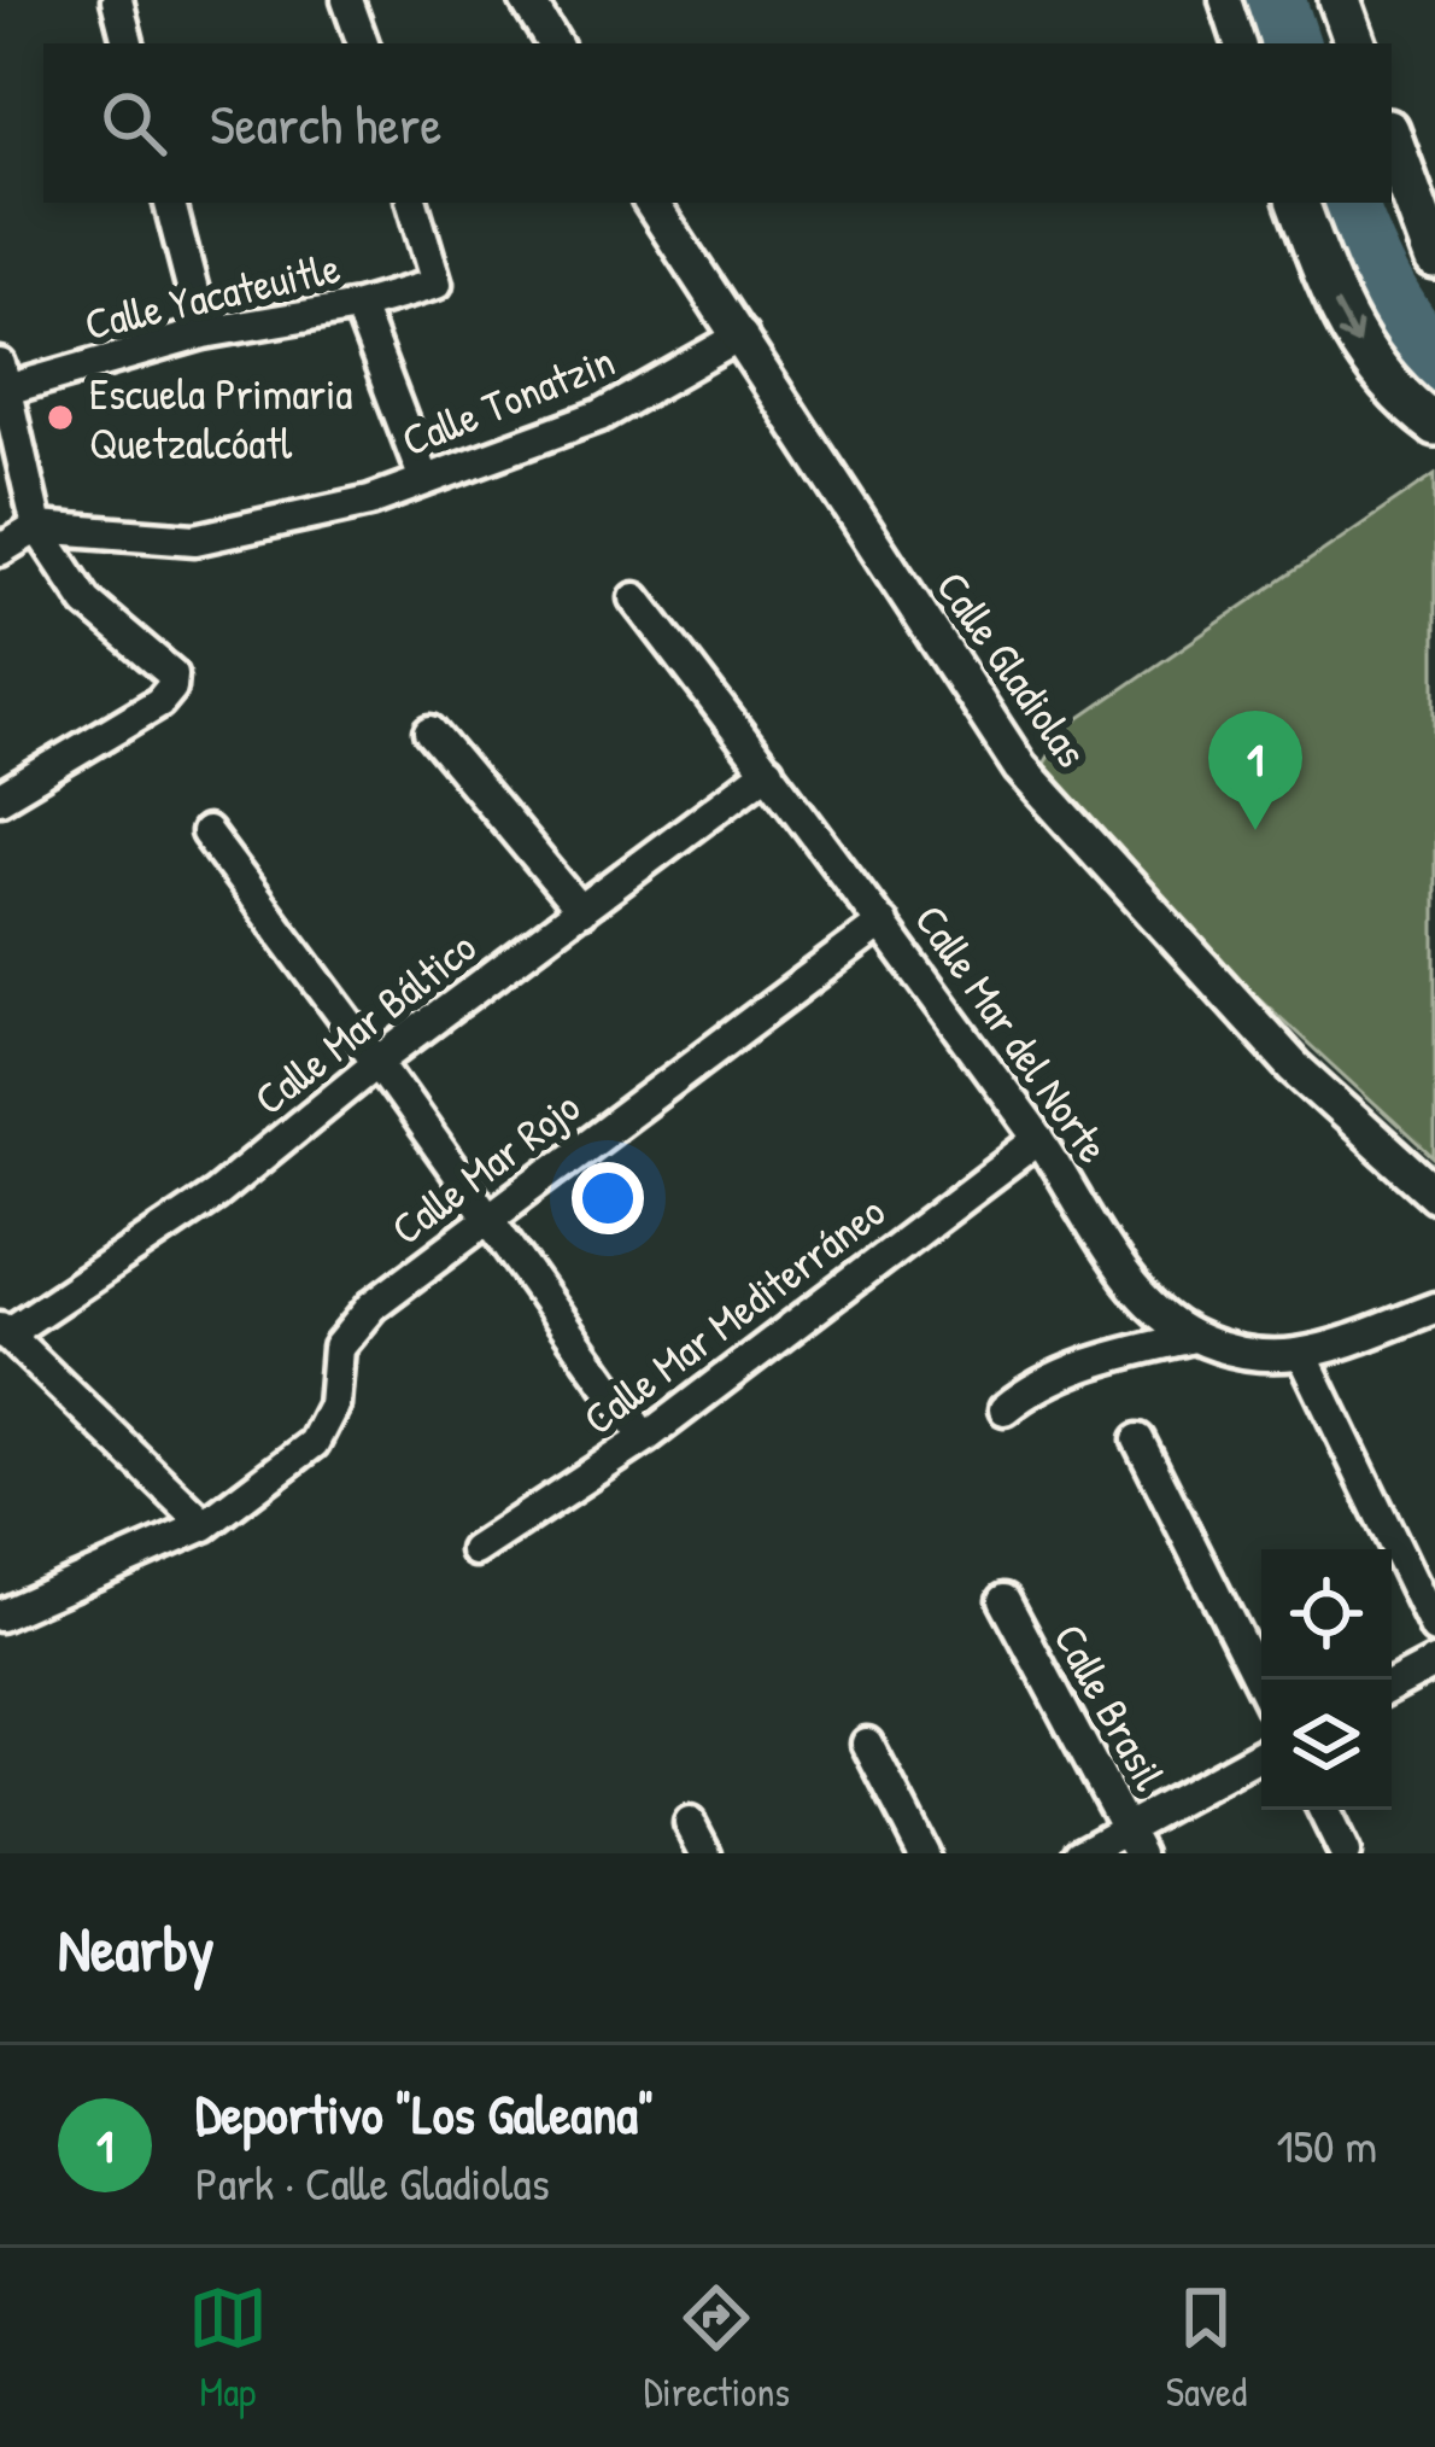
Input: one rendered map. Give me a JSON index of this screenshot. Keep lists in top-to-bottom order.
{
  "streets": {
    "street": [
      "Calle Yacateuitle",
      "Calle Tonatzin",
      "Calle Gladiolas",
      "Calle Mar Báltico",
      "Calle Mar del Norte",
      "Calle Mar Rojo",
      "Calle Mar Mediterráneo",
      "Calle Brasil"
    ]
  },
  "crossings": [
    ["Calle Tonatzin", "Calle Gladiolas"],
    ["Calle Mar Báltico", "Calle Mar del Norte"],
    ["Calle Mar del Norte", "Calle Mar Rojo"],
    ["Calle Mar del Norte", "Calle Mar Mediterráneo"]
  ],
  "places": ["Escuela Primaria Quetzalcóatl"],
  "page": {
    "search": "Search here",
    "pins": "1",
    "heading": "Nearby",
    "list": [
      {
        "mark": "1",
        "name": "Deportivo \"Los Galeana\"",
        "note": "Park · Calle Gladiolas",
        "value": "150 m"
      }
    ],
    "nav": ["Map", "Directions", "Saved"]
  }
}
